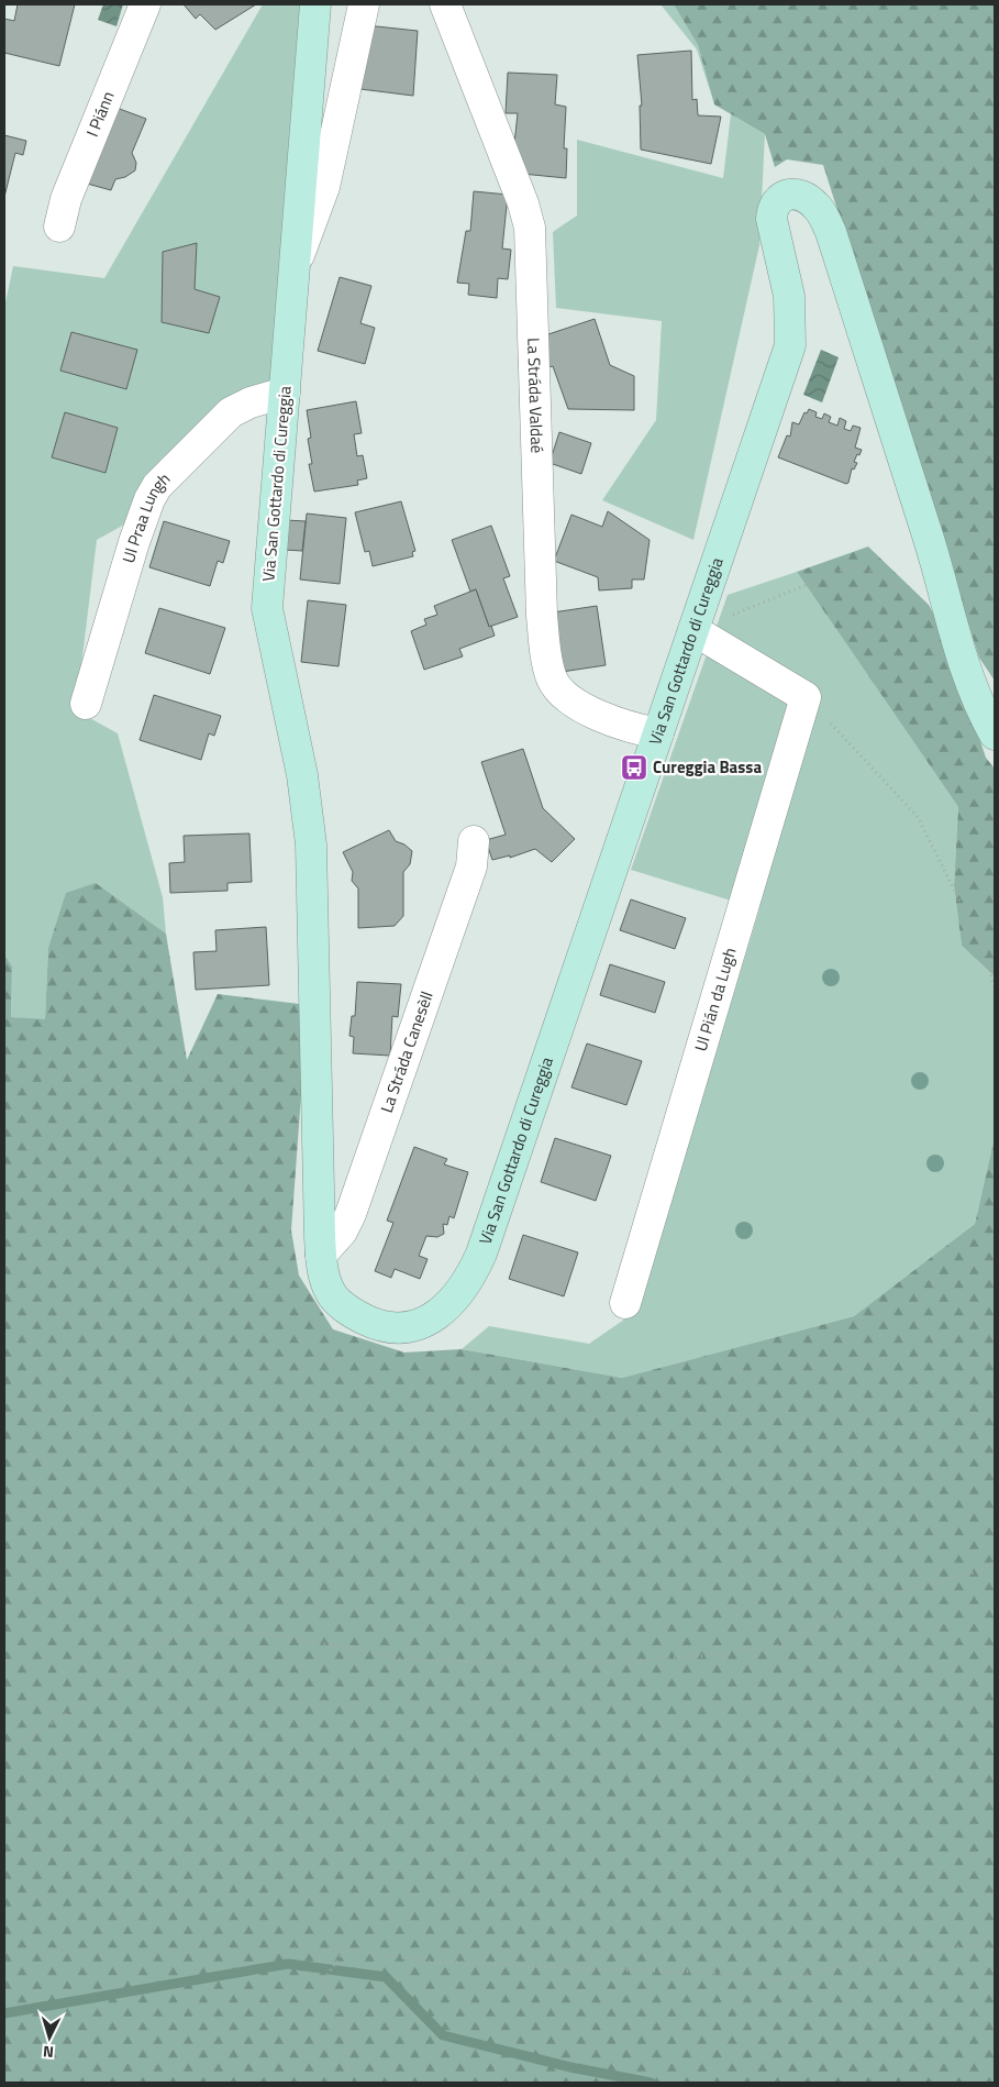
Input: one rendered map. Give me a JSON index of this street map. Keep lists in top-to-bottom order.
{
  "streets": {
    "street": [
      "I Piánn",
      "La Stráda Valdaé",
      "Via San Gottardo di Cureggia",
      "Ul Praa Lungh",
      "Ul Pián da Lugh",
      "La Stráda Canesèll"
    ]
  },
  "crossings": [
    ["La Stráda Valdaé", "Via San Gottardo di Cureggia"],
    ["Via San Gottardo di Cureggia", "Ul Praa Lungh"],
    ["Via San Gottardo di Cureggia", "La Stráda Canesèll"]
  ],
  "places": {
    "bus stop": ["Cureggia Bassa"]
  },
  "north": "bottom"
}
